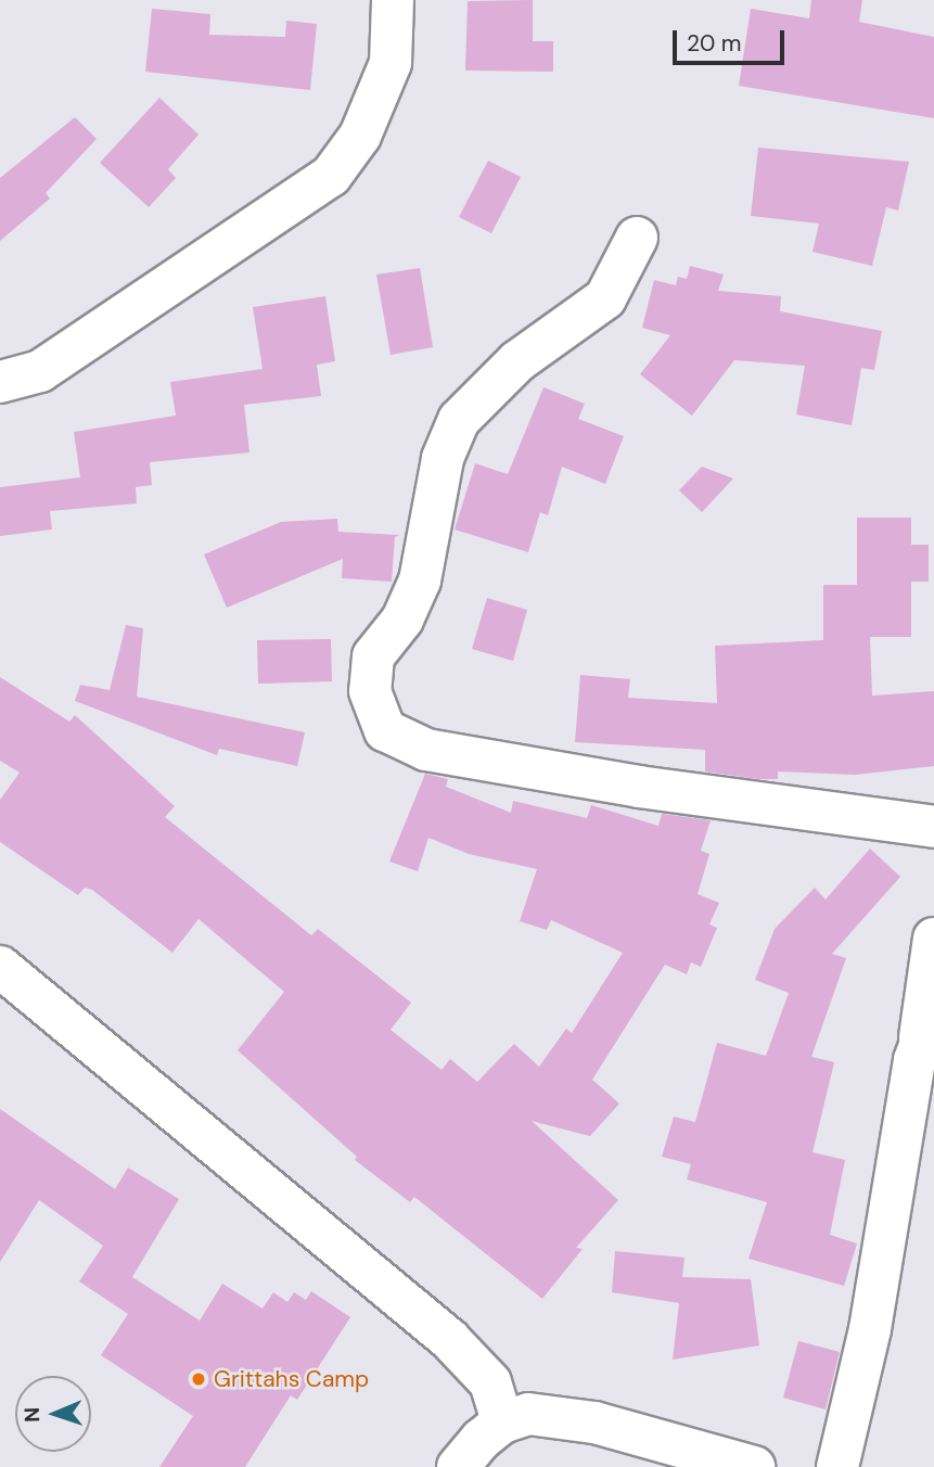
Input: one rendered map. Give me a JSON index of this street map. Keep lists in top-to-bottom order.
{
  "places": ["Grittahs Camp"],
  "scale_bar": "20 m",
  "north": "left"
}
